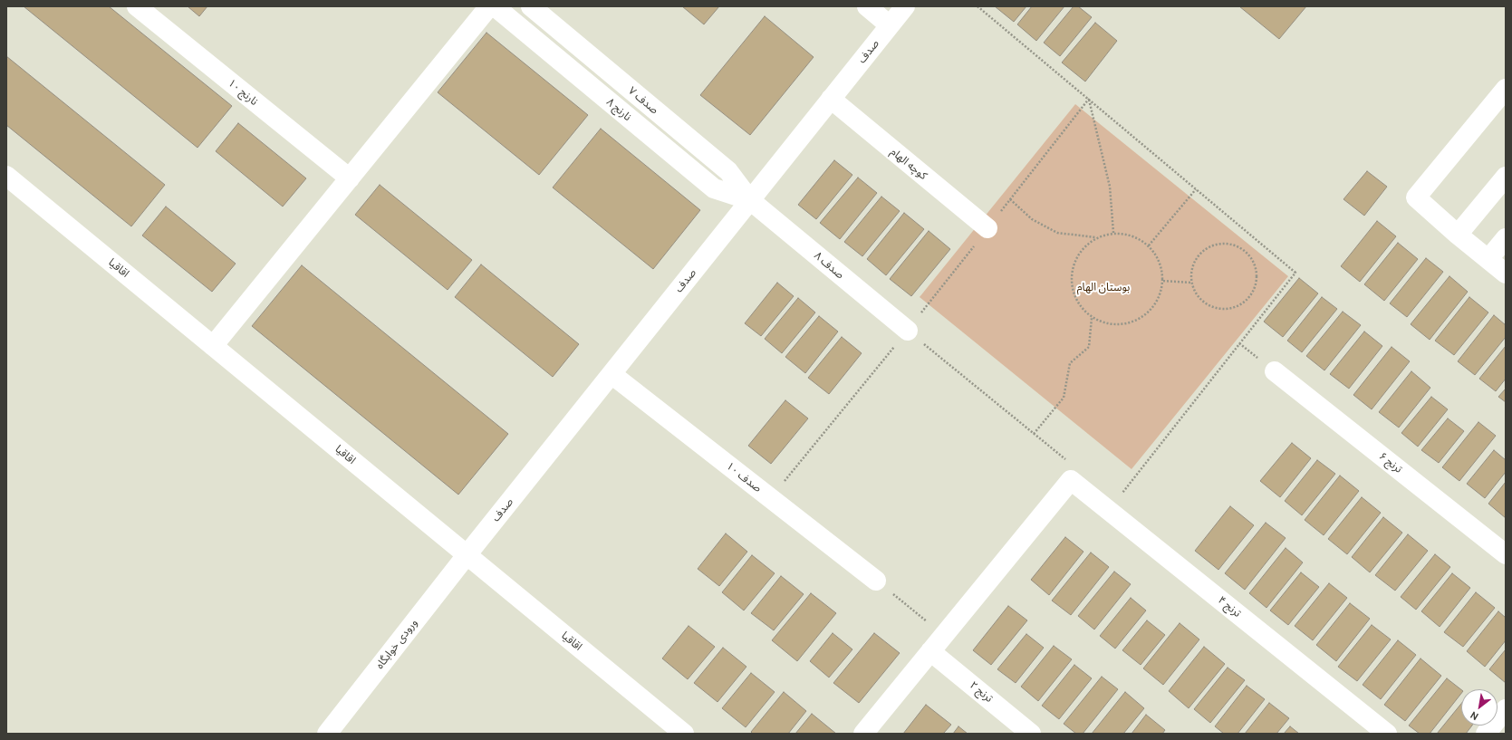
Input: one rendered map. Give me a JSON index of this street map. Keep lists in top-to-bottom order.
{
  "streets": {
    "street": [
      "صدف",
      "نارنج ۱۰",
      "صدف ۷",
      "نارنج ۸",
      "کوچه الهام",
      "صدف ۸",
      "اقاقیا",
      "ترنج ۶",
      "صدف ۱۰",
      "ترنج ۴",
      "ورودی خوابگاه",
      "ترنج ۲"
    ]
  },
  "crossings": [
    ["صدف", "صدف ۷"],
    ["صدف", "نارنج ۸"],
    ["صدف", "کوچه الهام"],
    ["صدف", "صدف ۸"],
    ["صدف", "اقاقیا"],
    ["صدف", "صدف ۱۰"],
    ["صدف", "ورودی خوابگاه"],
    ["صدف ۷", "نارنج ۸"],
    ["صدف ۷", "صدف ۸"],
    ["نارنج ۸", "صدف ۸"],
    ["اقاقیا", "ورودی خوابگاه"]
  ],
  "parks": ["بوستان الهام"],
  "north": "bottom left"
}
